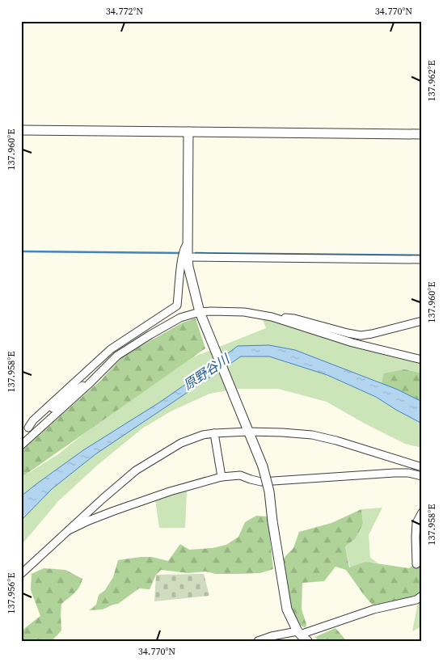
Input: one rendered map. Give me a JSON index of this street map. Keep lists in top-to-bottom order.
{
  "water": ["原野谷川"],
  "coordinates": [
    "34.772°N",
    "34.770°N",
    "137.962°E",
    "137.960°E",
    "137.958°E",
    "137.956°E"
  ]
}
